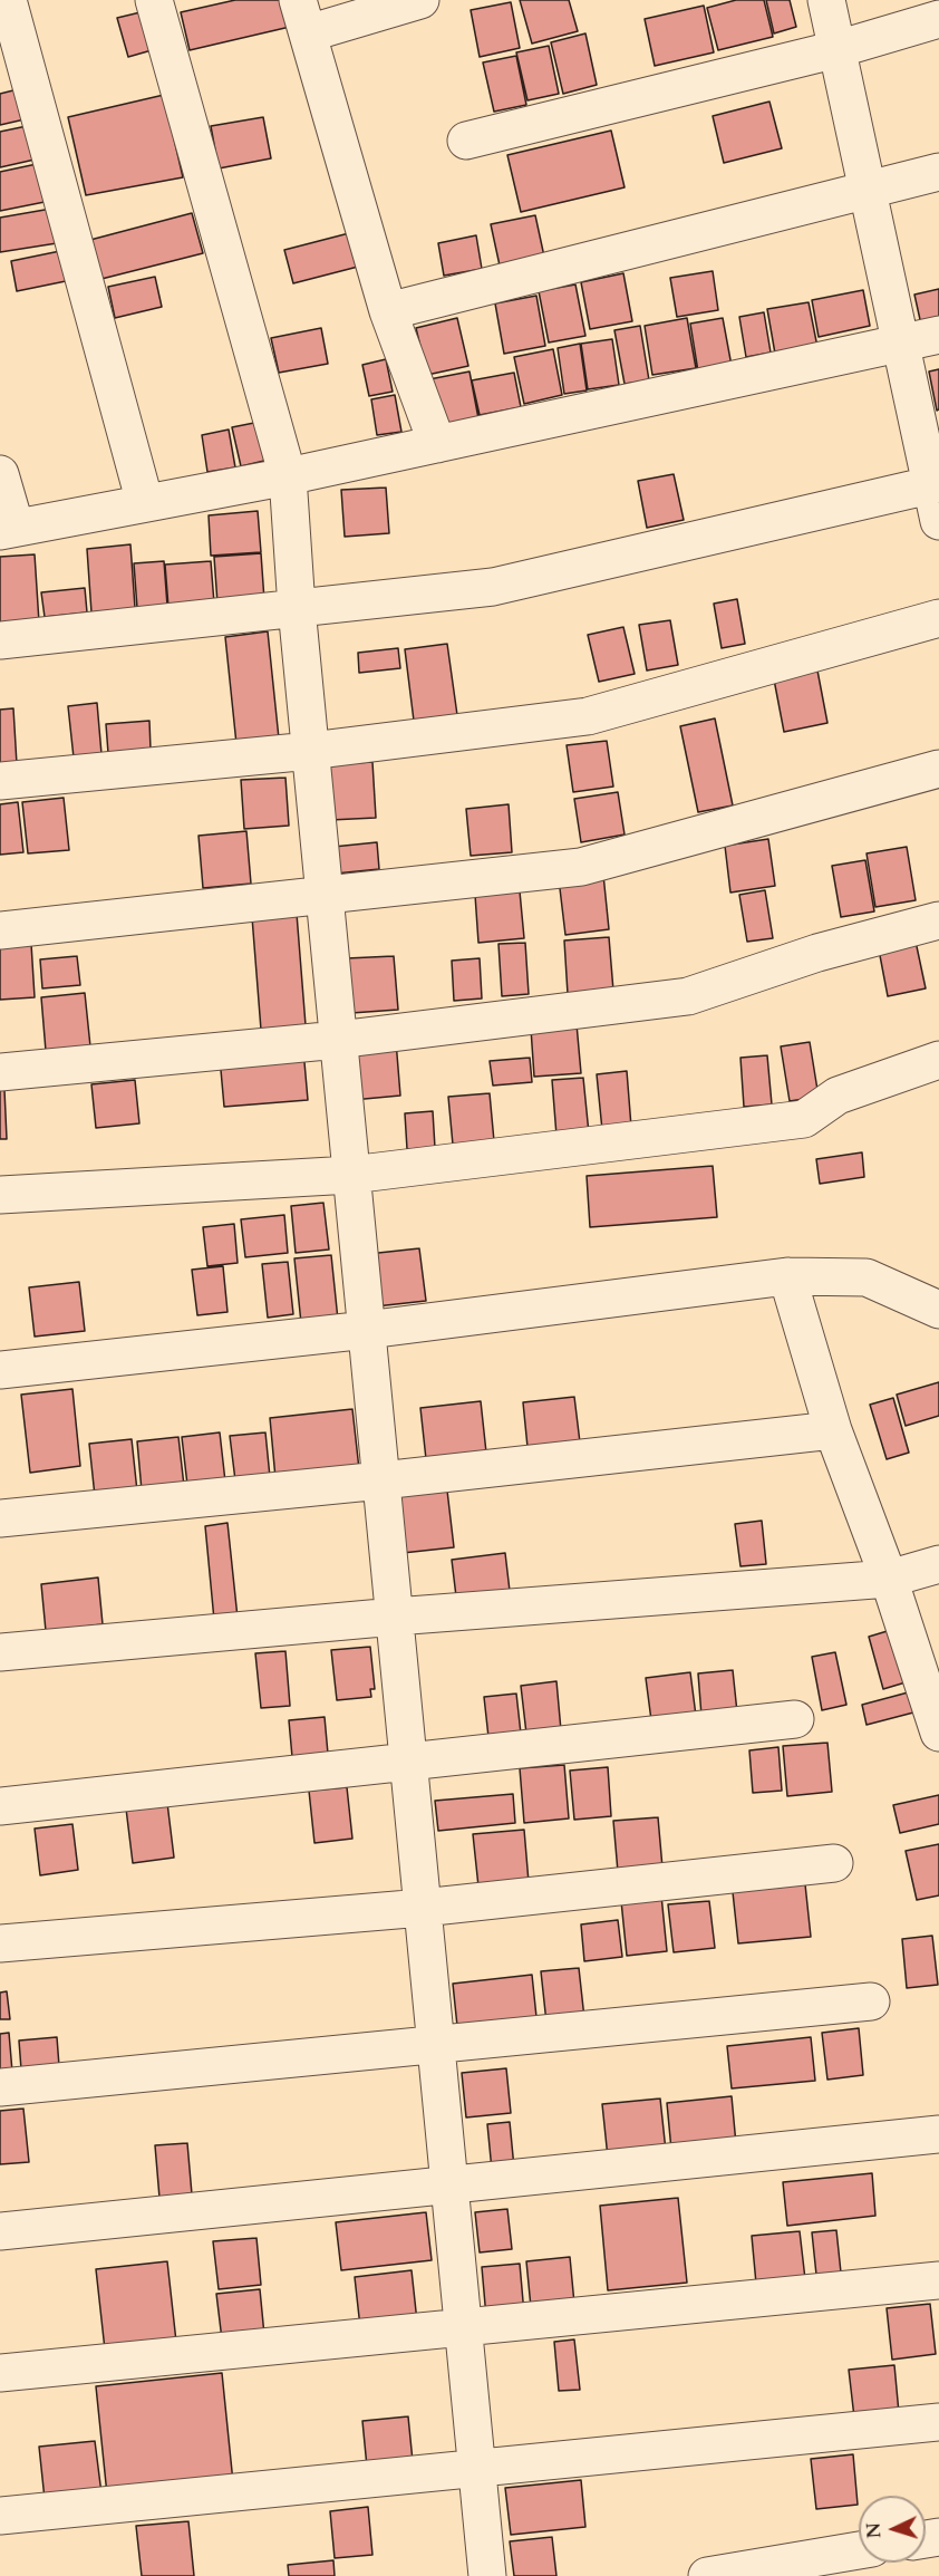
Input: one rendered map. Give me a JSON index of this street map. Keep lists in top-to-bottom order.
{
  "north": "left"
}
